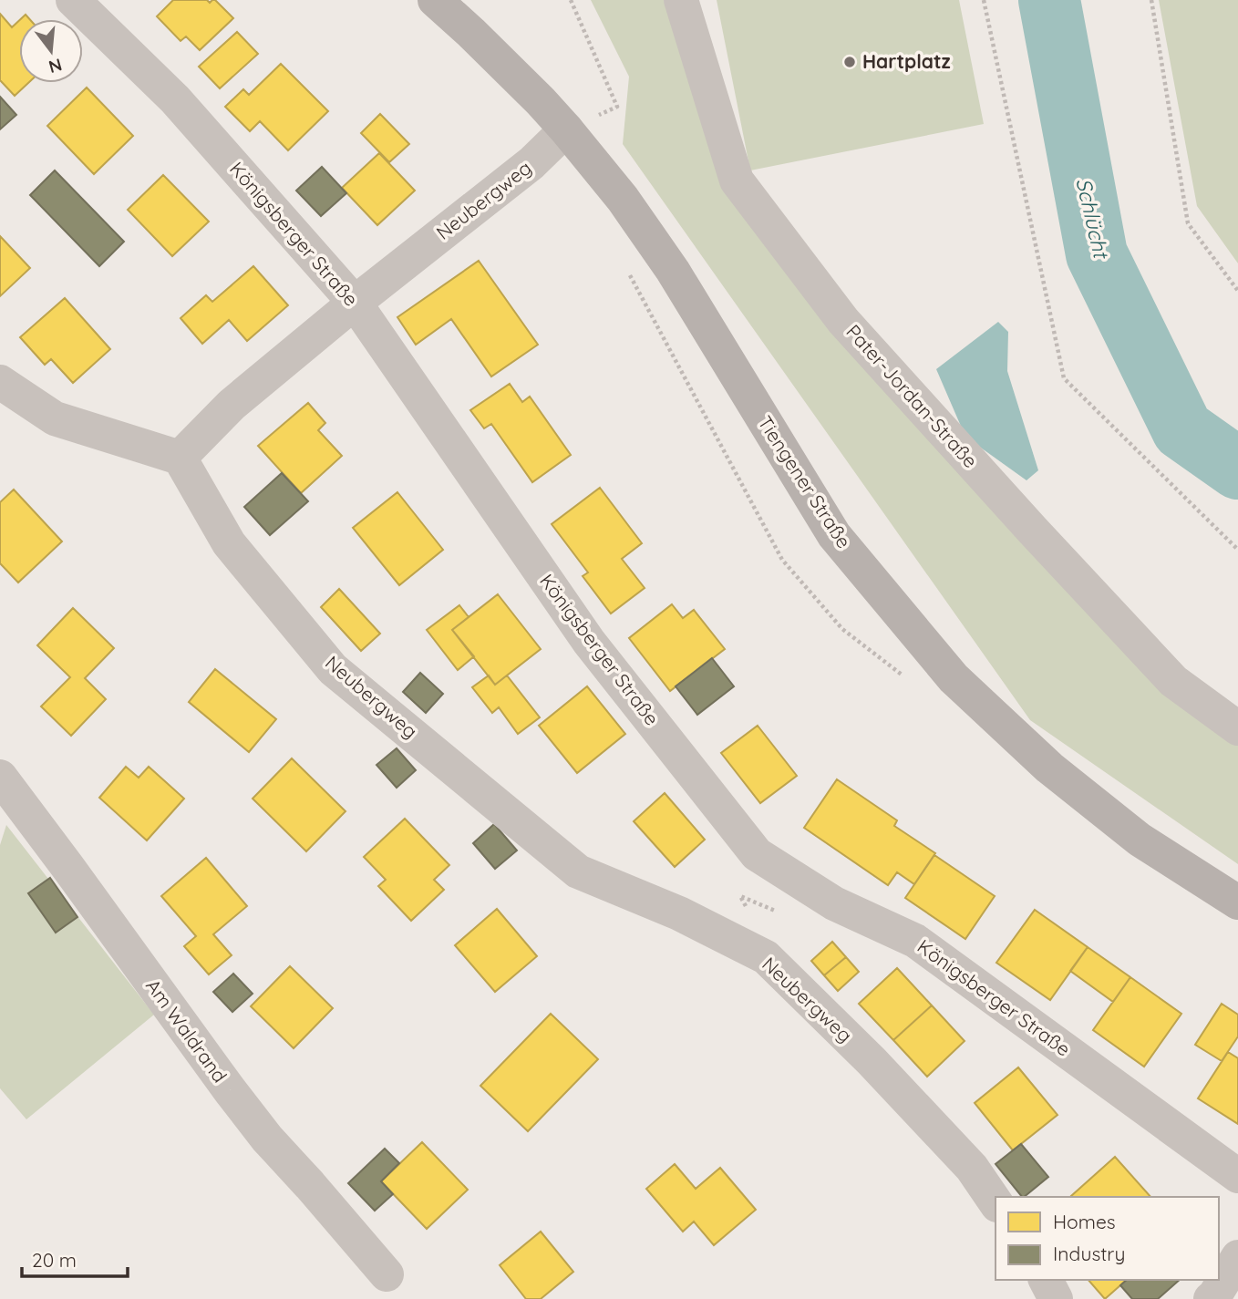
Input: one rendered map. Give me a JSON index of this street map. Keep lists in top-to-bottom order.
{
  "streets": {
    "main road": ["Tiengener Straße"],
    "street": [
      "Neubergweg",
      "Königsberger Straße",
      "Pater-Jordan-Straße",
      "Am Waldrand"
    ]
  },
  "crossings": [
    ["Neubergweg", "Königsberger Straße"],
    ["Neubergweg", "Tiengener Straße"]
  ],
  "water": ["Schlücht"],
  "places": ["Hartplatz"],
  "legend": ["Homes", "Industry"],
  "scale_bar": "20 m",
  "north": "bottom"
}
